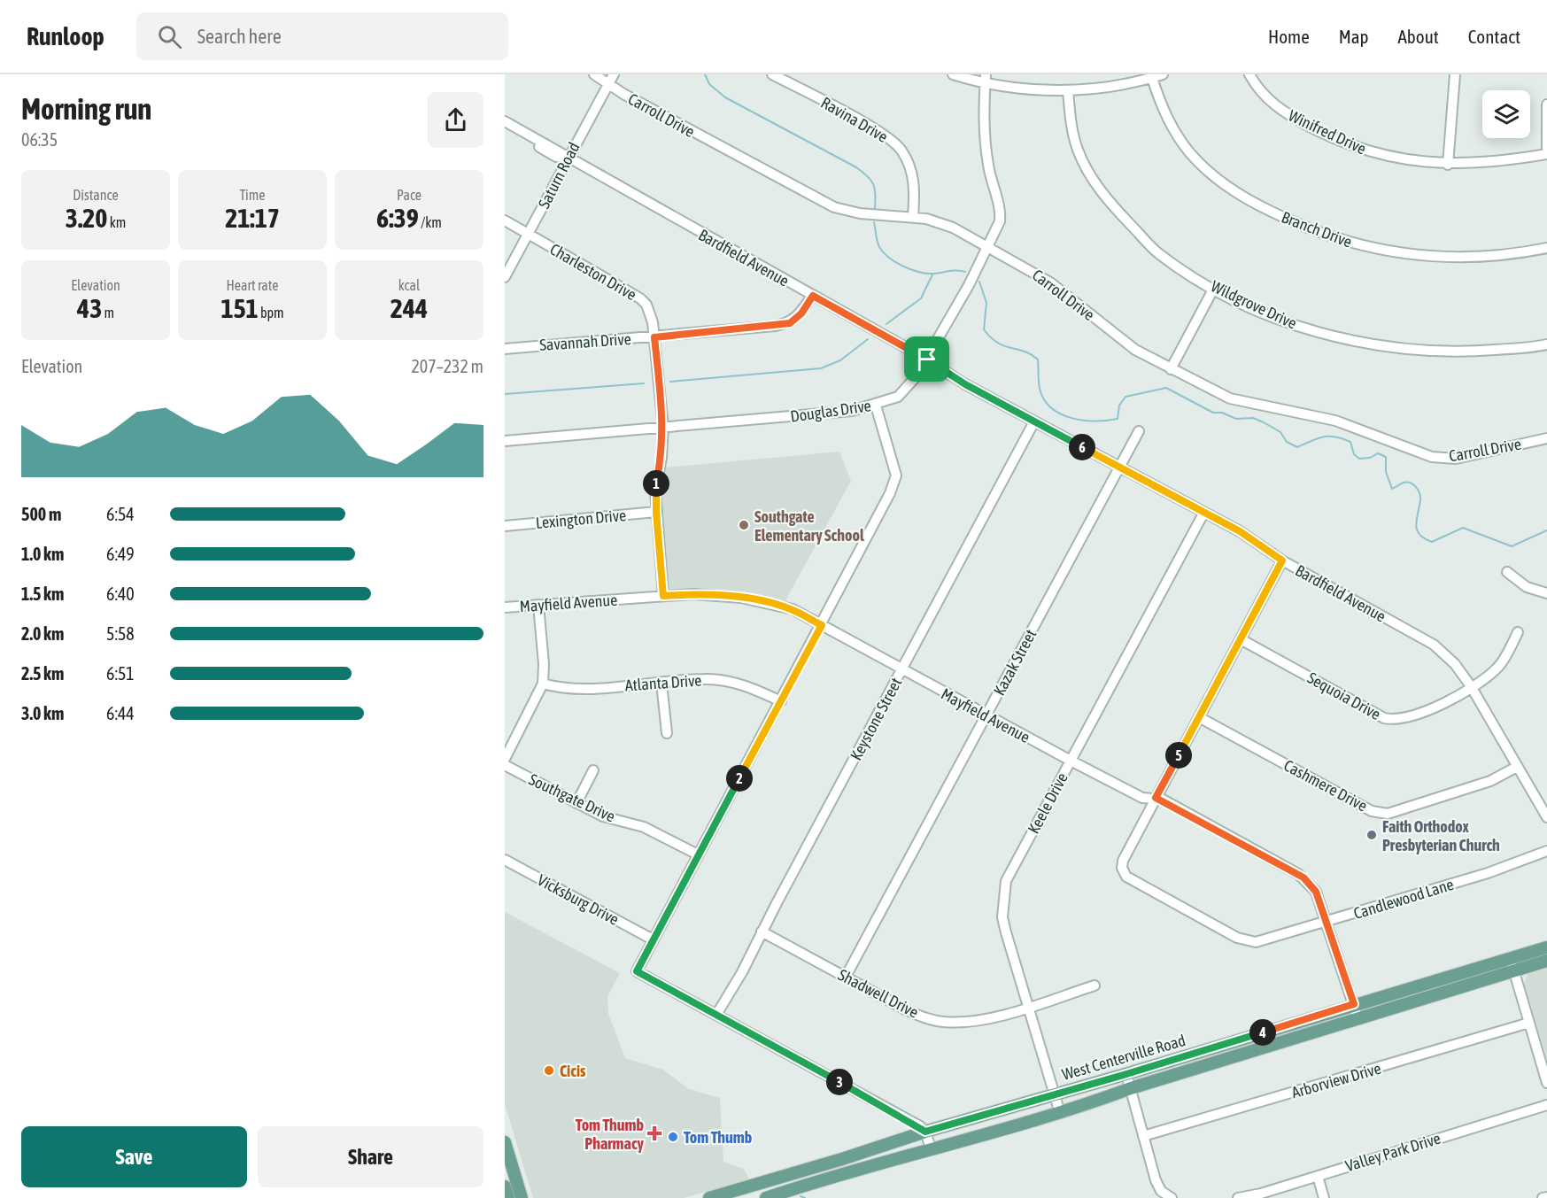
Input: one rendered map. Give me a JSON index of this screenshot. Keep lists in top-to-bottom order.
{
  "streets": {
    "main road": ["West Centerville Road"],
    "street": [
      "Carroll Drive",
      "Ravina Drive",
      "Winifred Drive",
      "Saturn Road",
      "Branch Drive",
      "Bardfield Avenue",
      "Charleston Drive",
      "Wildgrove Drive",
      "Savannah Drive",
      "Douglas Drive",
      "Lexington Drive",
      "Mayfield Avenue",
      "Kazak Street",
      "Atlanta Drive",
      "Sequoia Drive",
      "Keystone Street",
      "Cashmere Drive",
      "Southgate Drive",
      "Keele Drive",
      "Candlewood Lane",
      "Vicksburg Drive",
      "Shadwell Drive",
      "Arborview Drive",
      "Valley Park Drive"
    ]
  },
  "crossings": [
    ["Carroll Drive", "Ravina Drive"],
    ["Carroll Drive", "Saturn Road"],
    ["Carroll Drive", "Douglas Drive"],
    ["Saturn Road", "Bardfield Avenue"],
    ["Saturn Road", "Charleston Drive"],
    ["Bardfield Avenue", "Savannah Drive"],
    ["Bardfield Avenue", "Douglas Drive"],
    ["Bardfield Avenue", "Kazak Street"],
    ["Bardfield Avenue", "Sequoia Drive"],
    ["Bardfield Avenue", "Keystone Street"],
    ["Bardfield Avenue", "Cashmere Drive"],
    ["Bardfield Avenue", "Keele Drive"],
    ["Charleston Drive", "Savannah Drive"],
    ["Charleston Drive", "Douglas Drive"],
    ["Charleston Drive", "Lexington Drive"],
    ["Charleston Drive", "Mayfield Avenue"],
    ["Mayfield Avenue", "Kazak Street"],
    ["Mayfield Avenue", "Keystone Street"],
    ["Mayfield Avenue", "Keele Drive"],
    ["Mayfield Avenue", "Candlewood Lane"],
    ["Mayfield Avenue", "West Centerville Road"],
    ["Kazak Street", "Shadwell Drive"],
    ["Keystone Street", "Shadwell Drive"],
    ["Keele Drive", "Shadwell Drive"],
    ["Keele Drive", "West Centerville Road"]
  ],
  "places": {
    "other": [
      "Southgate Elementary School",
      "Faith Orthodox Presbyterian Church",
      "Cicis",
      "Tom Thumb"
    ],
    "health": ["Tom Thumb Pharmacy"]
  },
  "page": {
    "header": "Runloop",
    "search": "Search here",
    "nav": [
      "Home",
      "Map",
      "About",
      "Contact"
    ],
    "heading": ["Morning run", "06:35"],
    "stats": [
      ["Distance", "3.20 km"],
      ["Time", "21:17"],
      ["Pace", "6:39 /km"],
      ["Elevation", "43 m"],
      ["Heart rate", "151 bpm"],
      ["kcal", "244"]
    ],
    "chart": ["Elevation", "207–232 m"],
    "pins": [
      "6",
      "1",
      "5",
      "2",
      "4",
      "3"
    ],
    "list": [
      {
        "name": "500 m",
        "note": "6:54"
      },
      {
        "name": "1.0 km",
        "note": "6:49"
      },
      {
        "name": "1.5 km",
        "note": "6:40"
      },
      {
        "name": "2.0 km",
        "note": "5:58"
      },
      {
        "name": "2.5 km",
        "note": "6:51"
      },
      {
        "name": "3.0 km",
        "note": "6:44"
      }
    ],
    "buttons": ["Save", "Share"]
  }
}
